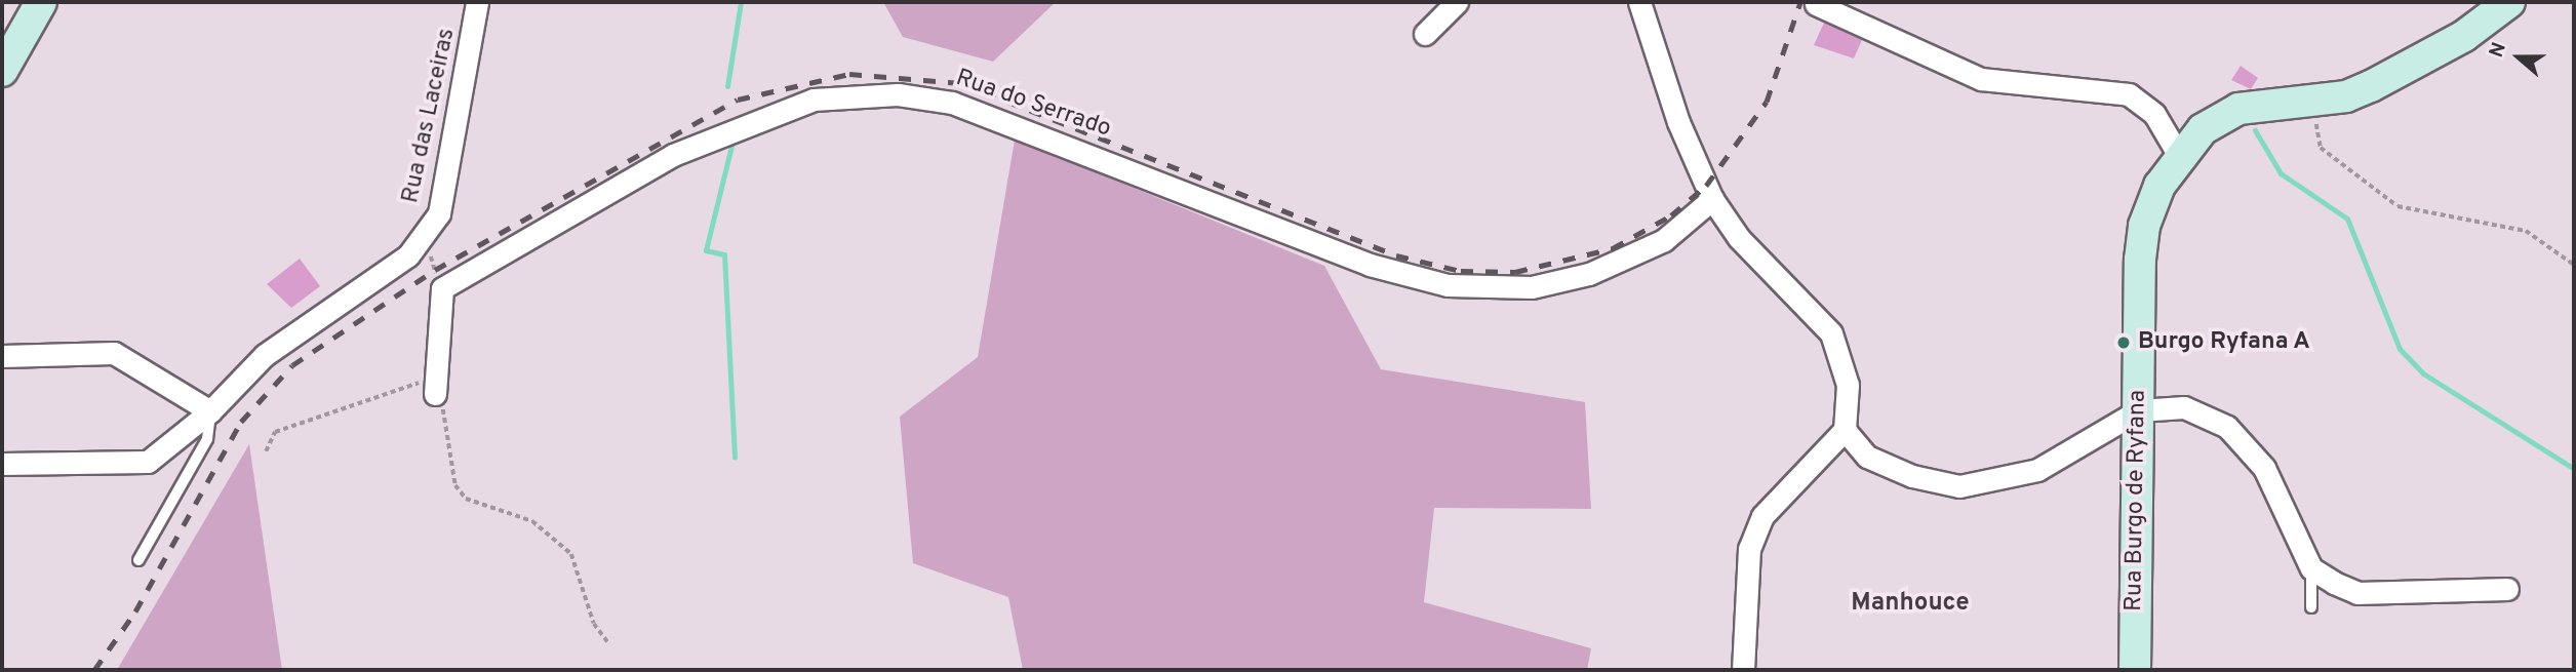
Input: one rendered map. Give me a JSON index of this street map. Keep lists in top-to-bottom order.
{
  "streets": {
    "main road": ["Rua Burgo de Ryfana"],
    "street": ["Rua do Serrado", "Rua das Laceiras"]
  },
  "districts": ["Manhouce"],
  "places": ["Burgo Ryfana A"],
  "north": "left"
}
